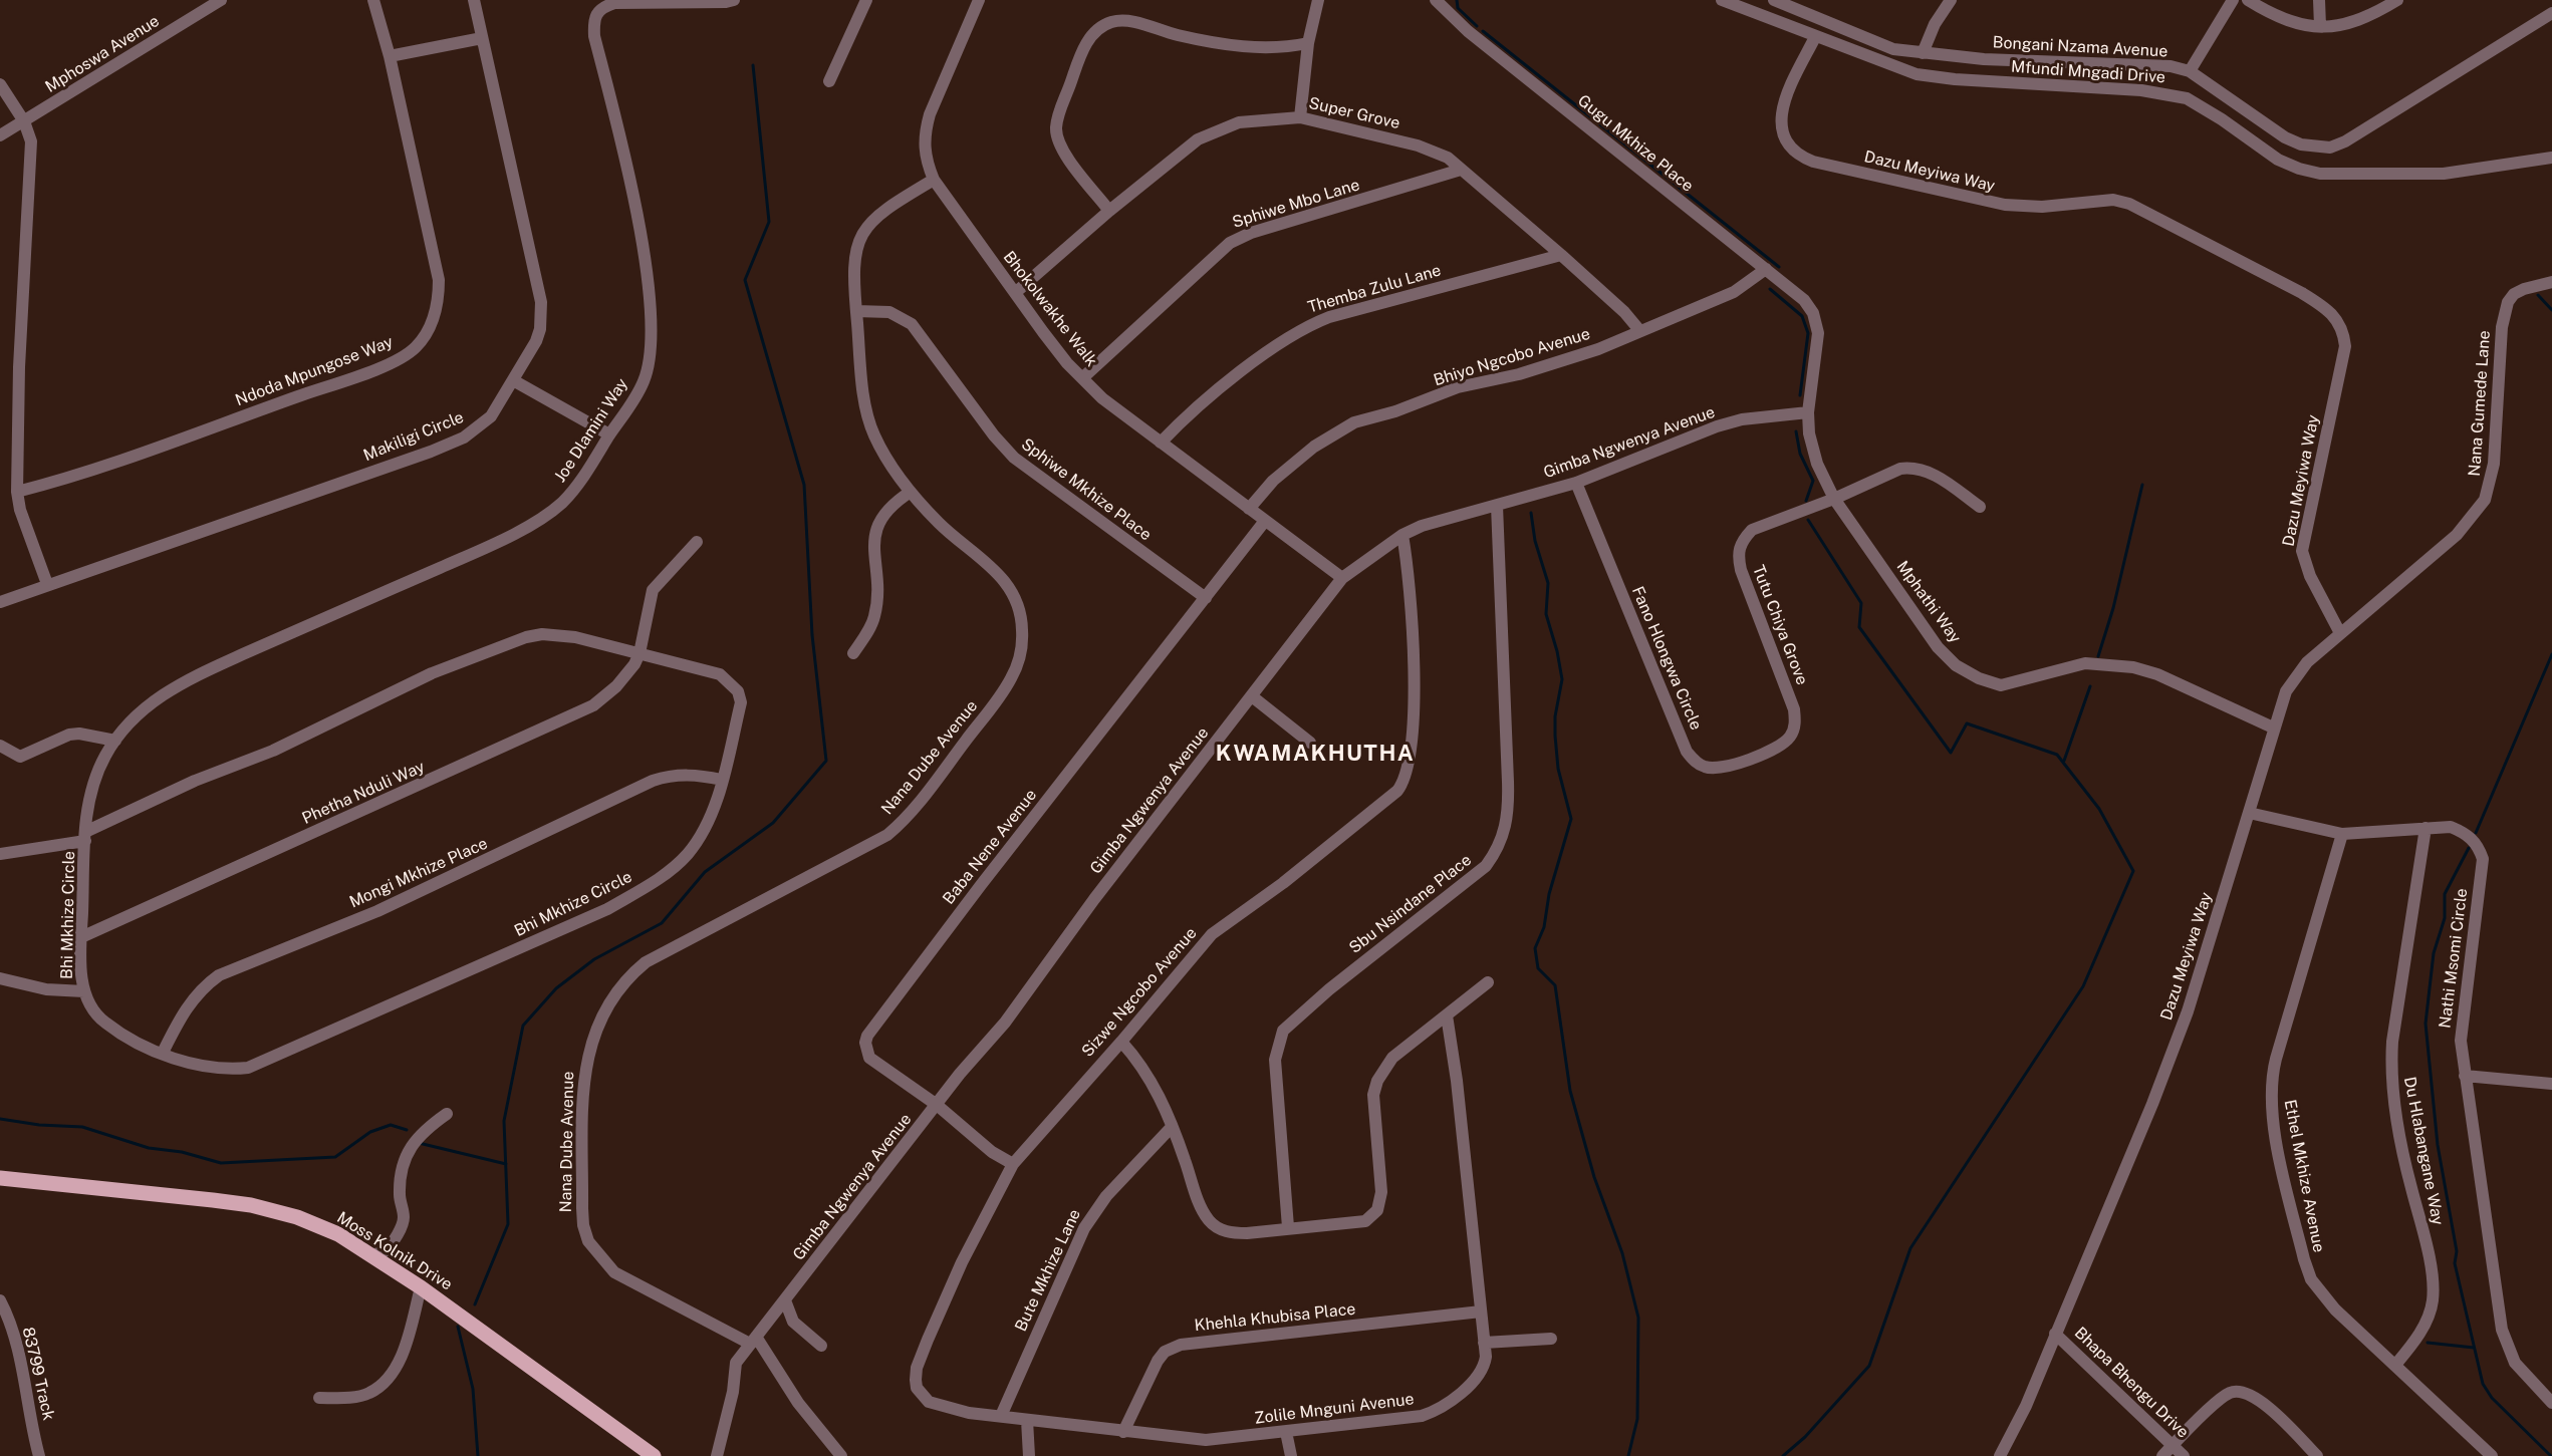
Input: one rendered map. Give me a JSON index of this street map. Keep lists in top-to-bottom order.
{
  "streets": {
    "main road": ["Moss Kolnik Drive"],
    "street": [
      "Bongani Nzama Avenue",
      "Mphoswa Avenue",
      "Mfundi Mngadi Drive",
      "Super Grove",
      "Gugu Mkhize Place",
      "Dazu Meyiwa Way",
      "Sphiwe Mbo Lane",
      "Themba Zulu Lane",
      "Bhokolwakhe Walk",
      "Bhiyo Ngcobo Avenue",
      "Ndoda Mpungose Way",
      "Nana Gumede Lane",
      "Joe Dlamini Way",
      "Makiligi Circle",
      "Gimba Ngwenya Avenue",
      "Sphiwe Mkhize Place",
      "Mphathi Way",
      "Tutu Chiya Grove",
      "Fano Hlongwa Circle",
      "Nana Dube Avenue",
      "Phetha Nduli Way",
      "Baba Nene Avenue",
      "Mongi Mkhize Place",
      "Bhi Mkhize Circle",
      "Sbu Nsindane Place",
      "Nathi Msomi Circle",
      "Sizwe Ngcobo Avenue",
      "Du Hlabangane Way",
      "Ethel Mkhize Avenue",
      "Bute Mkhize Lane",
      "Khehla Khubisa Place",
      "83799 Track",
      "Bhapa Bhengu Drive",
      "Zolile Mnguni Avenue"
    ]
  },
  "crossings": [
    ["Mfundi Mngadi Drive", "Dazu Meyiwa Way"],
    ["Super Grove", "Sphiwe Mbo Lane"],
    ["Super Grove", "Themba Zulu Lane"],
    ["Super Grove", "Bhokolwakhe Walk"],
    ["Super Grove", "Bhiyo Ngcobo Avenue"],
    ["Gugu Mkhize Place", "Bhiyo Ngcobo Avenue"],
    ["Gugu Mkhize Place", "Mphathi Way"],
    ["Dazu Meyiwa Way", "Nana Gumede Lane"],
    ["Dazu Meyiwa Way", "Mphathi Way"],
    ["Dazu Meyiwa Way", "Nathi Msomi Circle"],
    ["Dazu Meyiwa Way", "Bhapa Bhengu Drive"],
    ["Sphiwe Mbo Lane", "Bhokolwakhe Walk"],
    ["Themba Zulu Lane", "Bhokolwakhe Walk"],
    ["Bhokolwakhe Walk", "Bhiyo Ngcobo Avenue"],
    ["Bhokolwakhe Walk", "Gimba Ngwenya Avenue"],
    ["Bhokolwakhe Walk", "Nana Dube Avenue"],
    ["Bhokolwakhe Walk", "Baba Nene Avenue"],
    ["Joe Dlamini Way", "Bhi Mkhize Circle"],
    ["Gimba Ngwenya Avenue", "Mphathi Way"],
    ["Gimba Ngwenya Avenue", "Fano Hlongwa Circle"],
    ["Gimba Ngwenya Avenue", "Nana Dube Avenue"],
    ["Gimba Ngwenya Avenue", "Baba Nene Avenue"],
    ["Gimba Ngwenya Avenue", "Sbu Nsindane Place"],
    ["Gimba Ngwenya Avenue", "Sizwe Ngcobo Avenue"],
    ["Sphiwe Mkhize Place", "Nana Dube Avenue"],
    ["Sphiwe Mkhize Place", "Baba Nene Avenue"],
    ["Mphathi Way", "Tutu Chiya Grove"],
    ["Tutu Chiya Grove", "Fano Hlongwa Circle"],
    ["Phetha Nduli Way", "Bhi Mkhize Circle"],
    ["Baba Nene Avenue", "Sizwe Ngcobo Avenue"],
    ["Mongi Mkhize Place", "Bhi Mkhize Circle"],
    ["Nathi Msomi Circle", "Du Hlabangane Way"],
    ["Nathi Msomi Circle", "Ethel Mkhize Avenue"],
    ["Sizwe Ngcobo Avenue", "Zolile Mnguni Avenue"],
    ["Du Hlabangane Way", "Ethel Mkhize Avenue"],
    ["Bute Mkhize Lane", "Zolile Mnguni Avenue"],
    ["Khehla Khubisa Place", "Zolile Mnguni Avenue"]
  ],
  "districts": ["KWAMAKHUTHA"]
}
